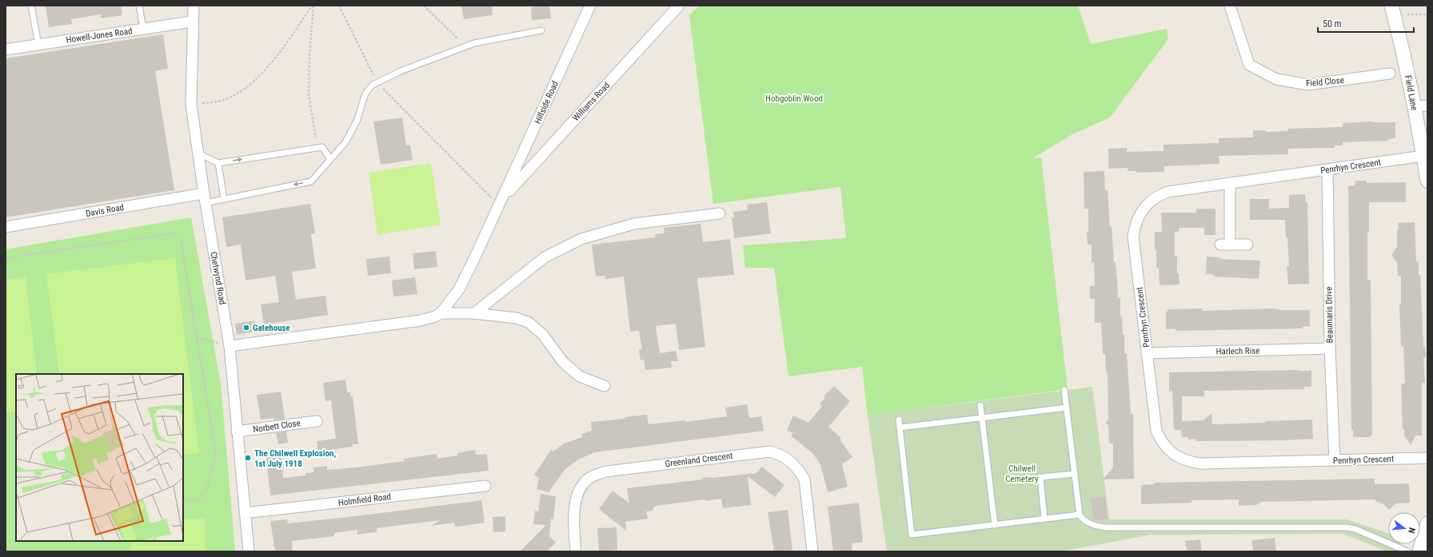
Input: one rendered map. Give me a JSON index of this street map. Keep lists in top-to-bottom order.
{
  "streets": {
    "street": [
      "Howell-Jones Road",
      "Field Close",
      "Field Lane",
      "Williams Road",
      "Hillside Road",
      "Penrhyn Crescent",
      "Davis Road",
      "Chetwynd Road",
      "Beaumaris Drive",
      "Harlech Rise",
      "Norbett Close",
      "Greenland Crescent",
      "Holmfield Road"
    ]
  },
  "crossings": [
    ["Howell-Jones Road", "Chetwynd Road"],
    ["Field Lane", "Penrhyn Crescent"],
    ["Williams Road", "Hillside Road"],
    ["Penrhyn Crescent", "Beaumaris Drive"],
    ["Penrhyn Crescent", "Harlech Rise"],
    ["Davis Road", "Chetwynd Road"],
    ["Chetwynd Road", "Norbett Close"],
    ["Chetwynd Road", "Holmfield Road"],
    ["Beaumaris Drive", "Harlech Rise"]
  ],
  "parks": ["Hobgoblin Wood", "Chilwell Cemetery"],
  "places": ["Gatehouse", "The Chilwell Explosion, 1st July 1918"],
  "scale_bar": "50 m",
  "north": "right"
}
